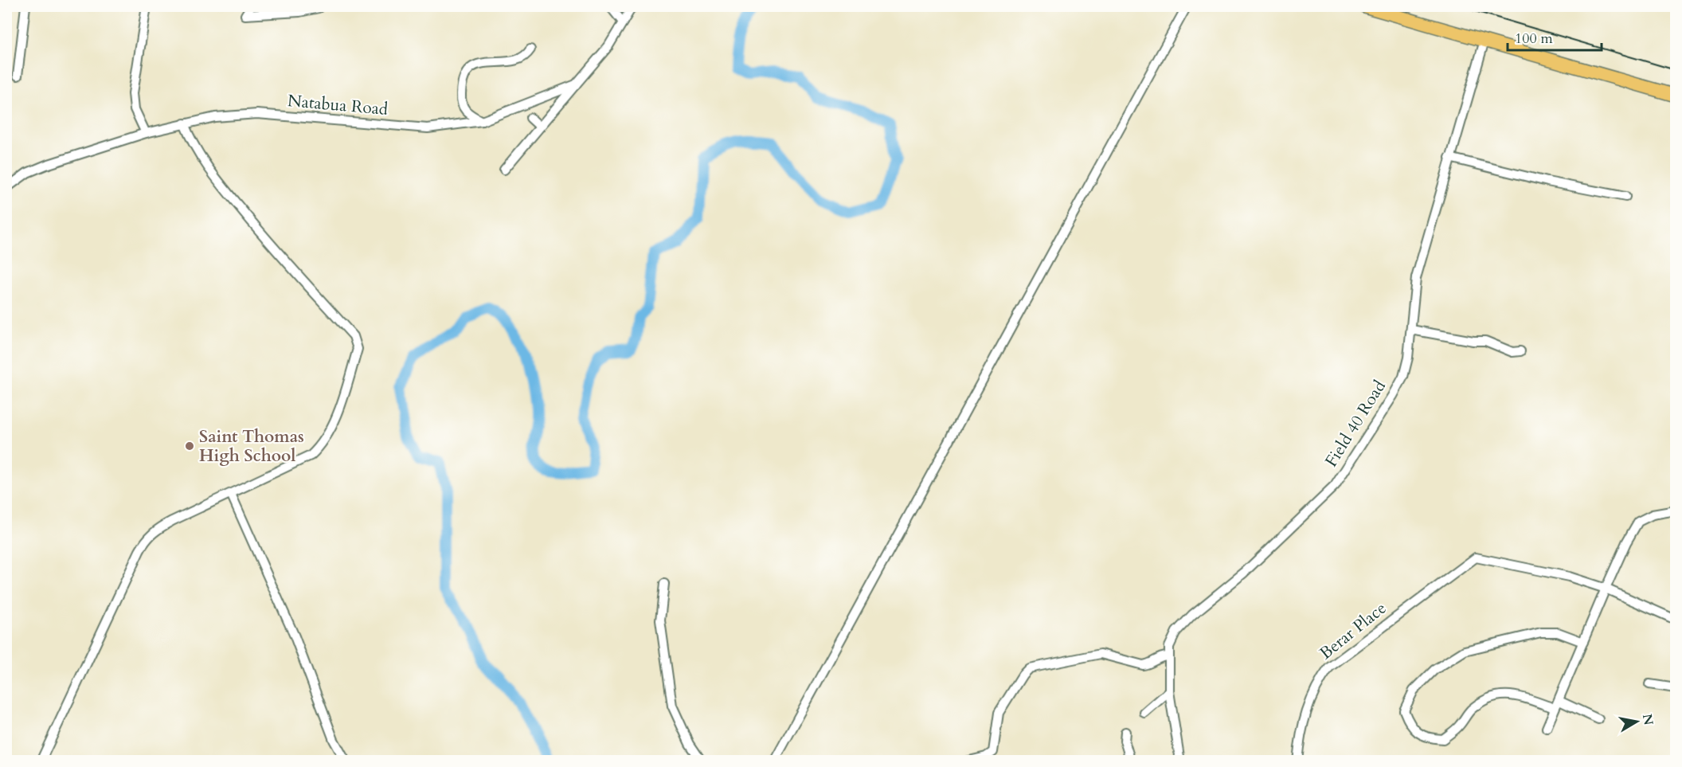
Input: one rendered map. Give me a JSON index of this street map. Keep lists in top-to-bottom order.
{
  "streets": {
    "street": ["Natabua Road", "Field 40 Road", "Berar Place"]
  },
  "places": ["Saint Thomas High School"],
  "scale_bar": "100 m",
  "north": "right"
}
